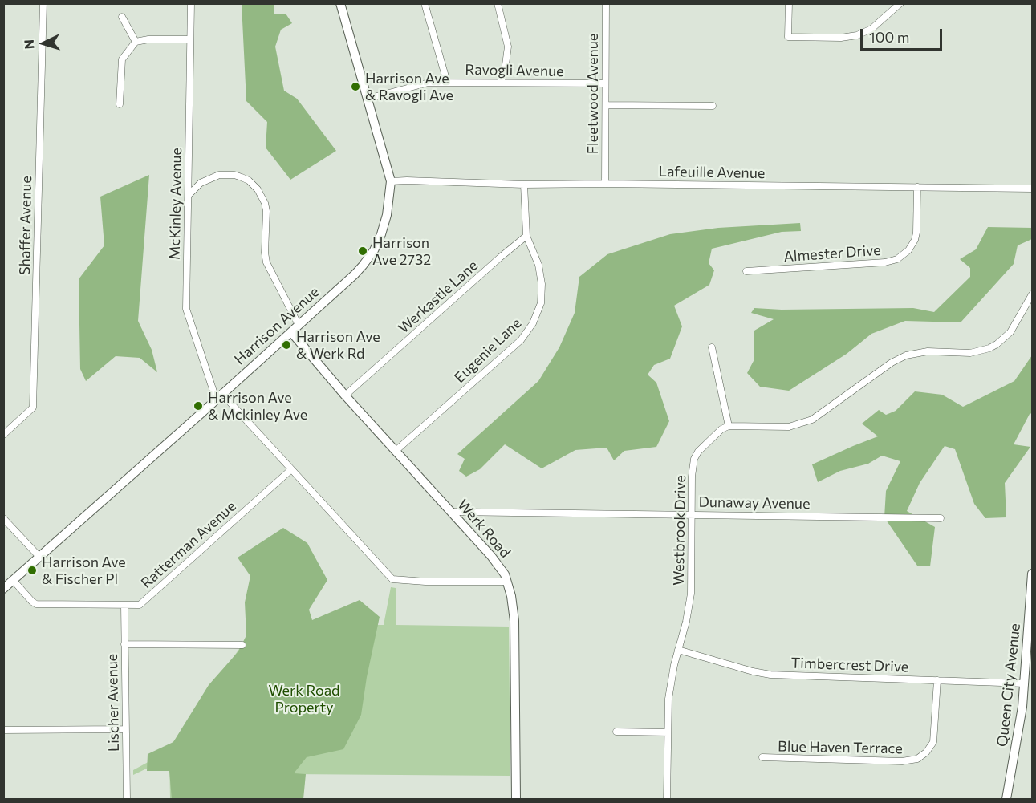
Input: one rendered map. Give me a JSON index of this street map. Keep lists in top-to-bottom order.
{
  "streets": {
    "main road": ["Harrison Avenue", "Werk Road", "Queen City Avenue"],
    "street": [
      "Ravogli Avenue",
      "Fleetwood Avenue",
      "Lafeuille Avenue",
      "McKinley Avenue",
      "Shaffer Avenue",
      "Almester Drive",
      "Werkastle Lane",
      "Eugenie Lane",
      "Dunaway Avenue",
      "Westbrook Drive",
      "Ratterman Avenue",
      "Timbercrest Drive",
      "Lischer Avenue",
      "Blue Haven Terrace"
    ]
  },
  "crossings": [
    ["Ravogli Avenue", "Fleetwood Avenue"],
    ["Ravogli Avenue", "Harrison Avenue"],
    ["Fleetwood Avenue", "Lafeuille Avenue"],
    ["Lafeuille Avenue", "Almester Drive"],
    ["Lafeuille Avenue", "Harrison Avenue"],
    ["Lafeuille Avenue", "Eugenie Lane"],
    ["McKinley Avenue", "Harrison Avenue"],
    ["McKinley Avenue", "Werk Road"],
    ["McKinley Avenue", "Ratterman Avenue"],
    ["Werkastle Lane", "Eugenie Lane"],
    ["Werkastle Lane", "Werk Road"],
    ["Harrison Avenue", "Werk Road"],
    ["Harrison Avenue", "Ratterman Avenue"],
    ["Eugenie Lane", "Werk Road"],
    ["Dunaway Avenue", "Werk Road"],
    ["Dunaway Avenue", "Westbrook Drive"],
    ["Westbrook Drive", "Timbercrest Drive"],
    ["Ratterman Avenue", "Lischer Avenue"],
    ["Timbercrest Drive", "Queen City Avenue"],
    ["Timbercrest Drive", "Blue Haven Terrace"]
  ],
  "parks": ["Werk Road Property"],
  "places": [
    "Harrison Ave & Ravogli Ave",
    "Harrison Ave 2732",
    "Harrison Ave & Werk Rd",
    "Harrison Ave & Mckinley Ave",
    "Harrison Ave & Fischer Pl"
  ],
  "scale_bar": "100 m",
  "north": "left"
}
